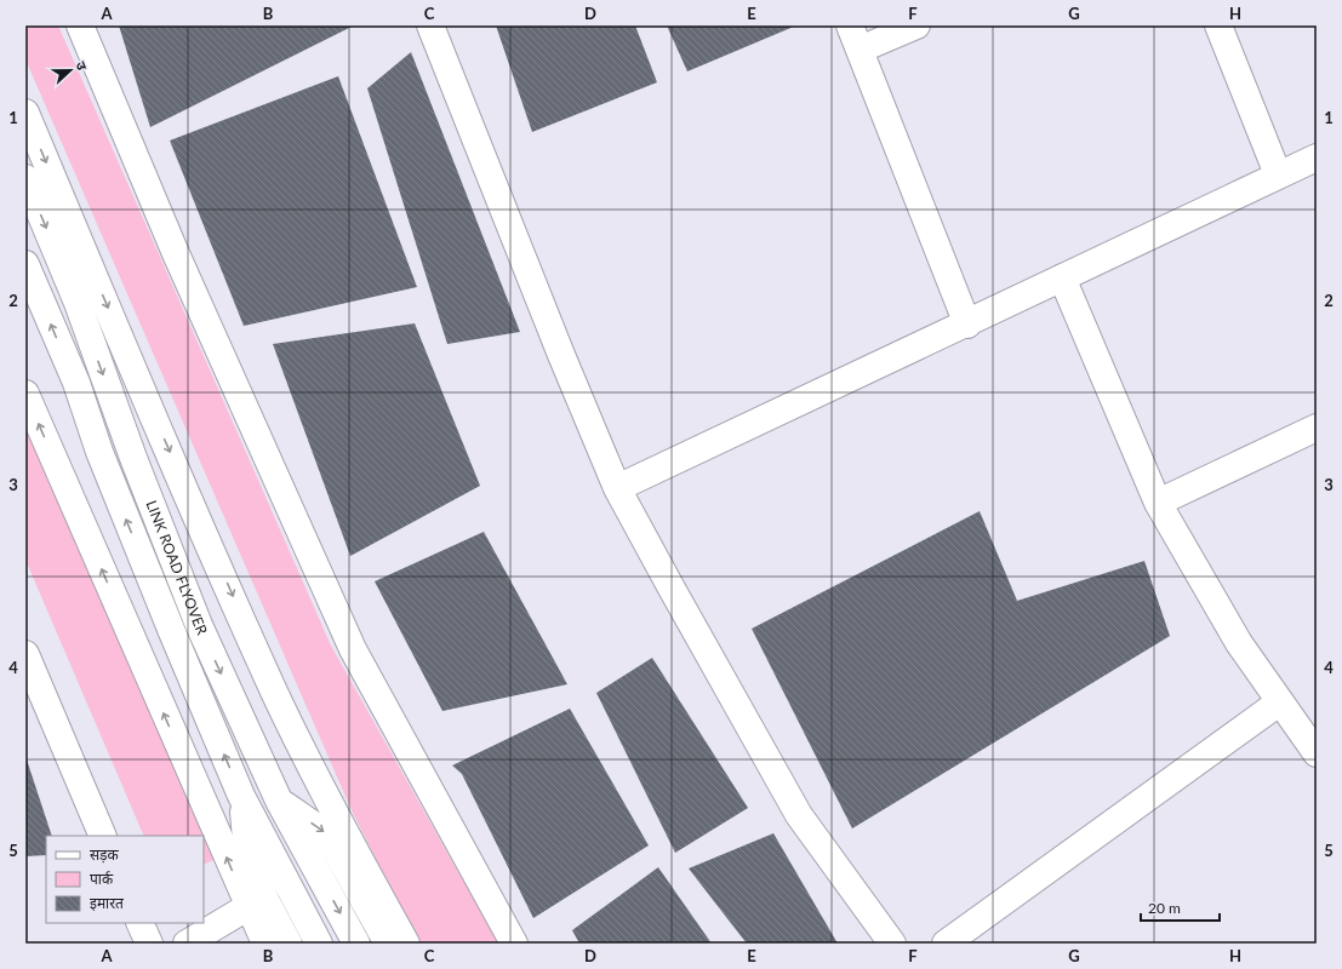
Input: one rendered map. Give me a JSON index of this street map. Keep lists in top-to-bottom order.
{
  "streets": {
    "street": ["LINK ROAD FLYOVER"]
  },
  "legend": ["सड़क", "पार्क", "इमारत"],
  "scale_bar": "20 m",
  "north": "right",
  "grid": {
    "columns": [
      "A",
      "B",
      "C",
      "D",
      "E",
      "F",
      "G",
      "H"
    ],
    "rows": [
      "1",
      "2",
      "3",
      "4",
      "5"
    ]
  }
}
